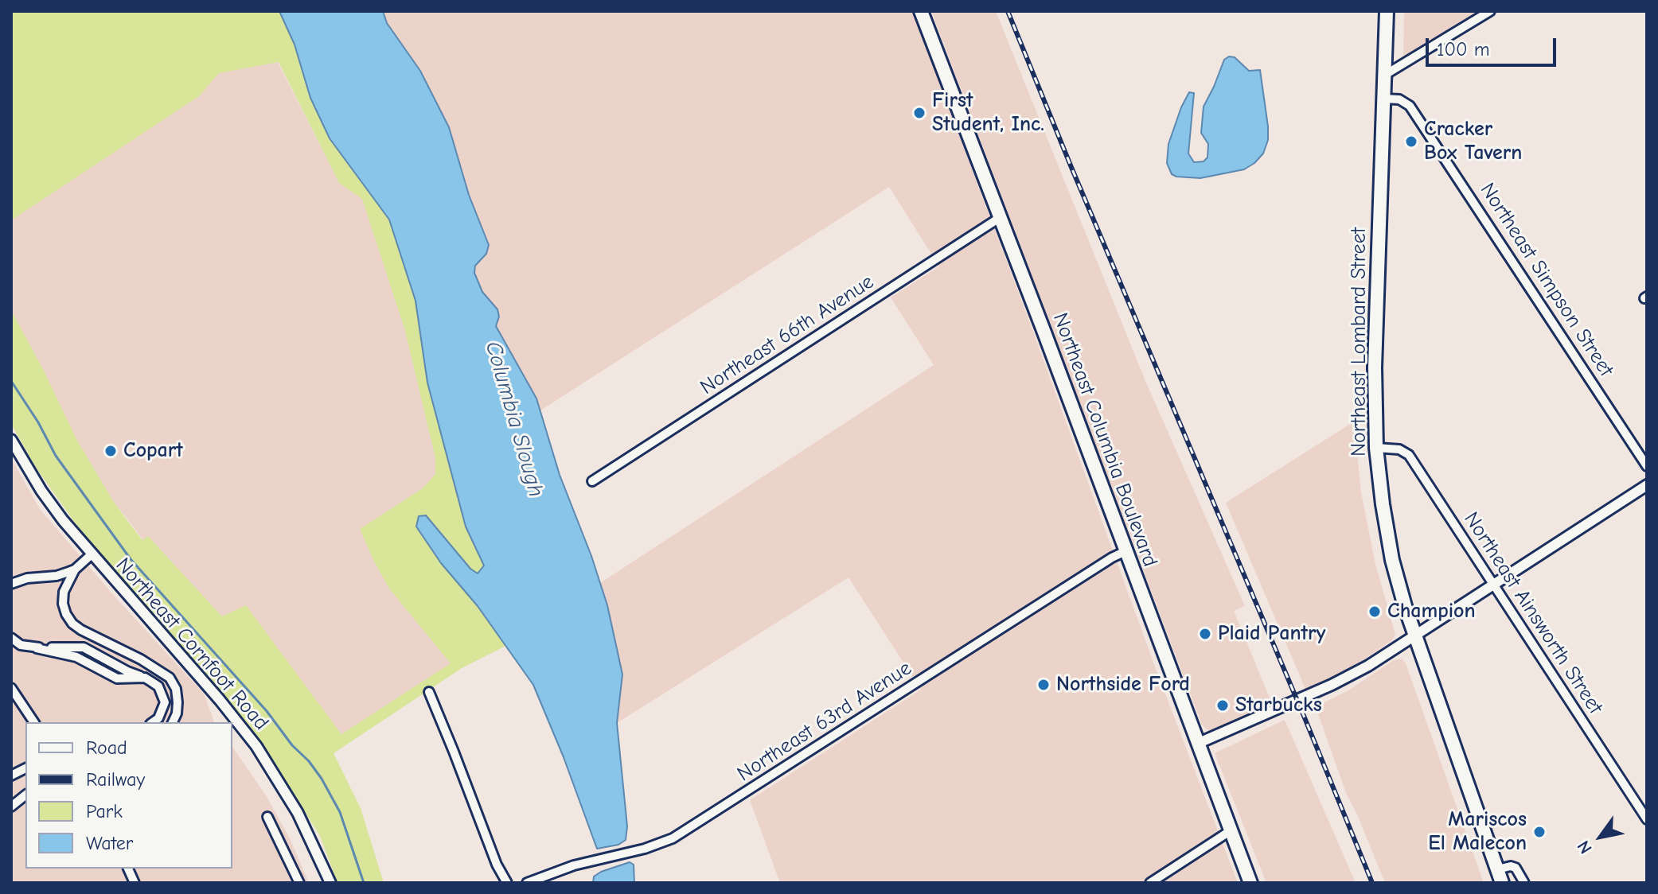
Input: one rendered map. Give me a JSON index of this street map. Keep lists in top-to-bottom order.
{
  "streets": {
    "main road": ["Northeast Lombard Street", "Northeast Columbia Boulevard"],
    "street": [
      "Northeast Simpson Street",
      "Northeast 66th Avenue",
      "Northeast Ainsworth Street",
      "Northeast Cornfoot Road",
      "Northeast 63rd Avenue"
    ]
  },
  "crossings": [
    ["Northeast Simpson Street", "Northeast Lombard Street"],
    ["Northeast 66th Avenue", "Northeast Columbia Boulevard"],
    ["Northeast Lombard Street", "Northeast Ainsworth Street"],
    ["Northeast Columbia Boulevard", "Northeast 63rd Avenue"]
  ],
  "water": ["Columbia Slough"],
  "places": [
    "First Student, Inc.",
    "Cracker Box Tavern",
    "Copart",
    "Champion",
    "Plaid Pantry",
    "Northside Ford",
    "Starbucks",
    "Mariscos El Malecon"
  ],
  "legend": [
    "Road",
    "Railway",
    "Park",
    "Water"
  ],
  "scale_bar": "100 m",
  "north": "bottom left"
}
